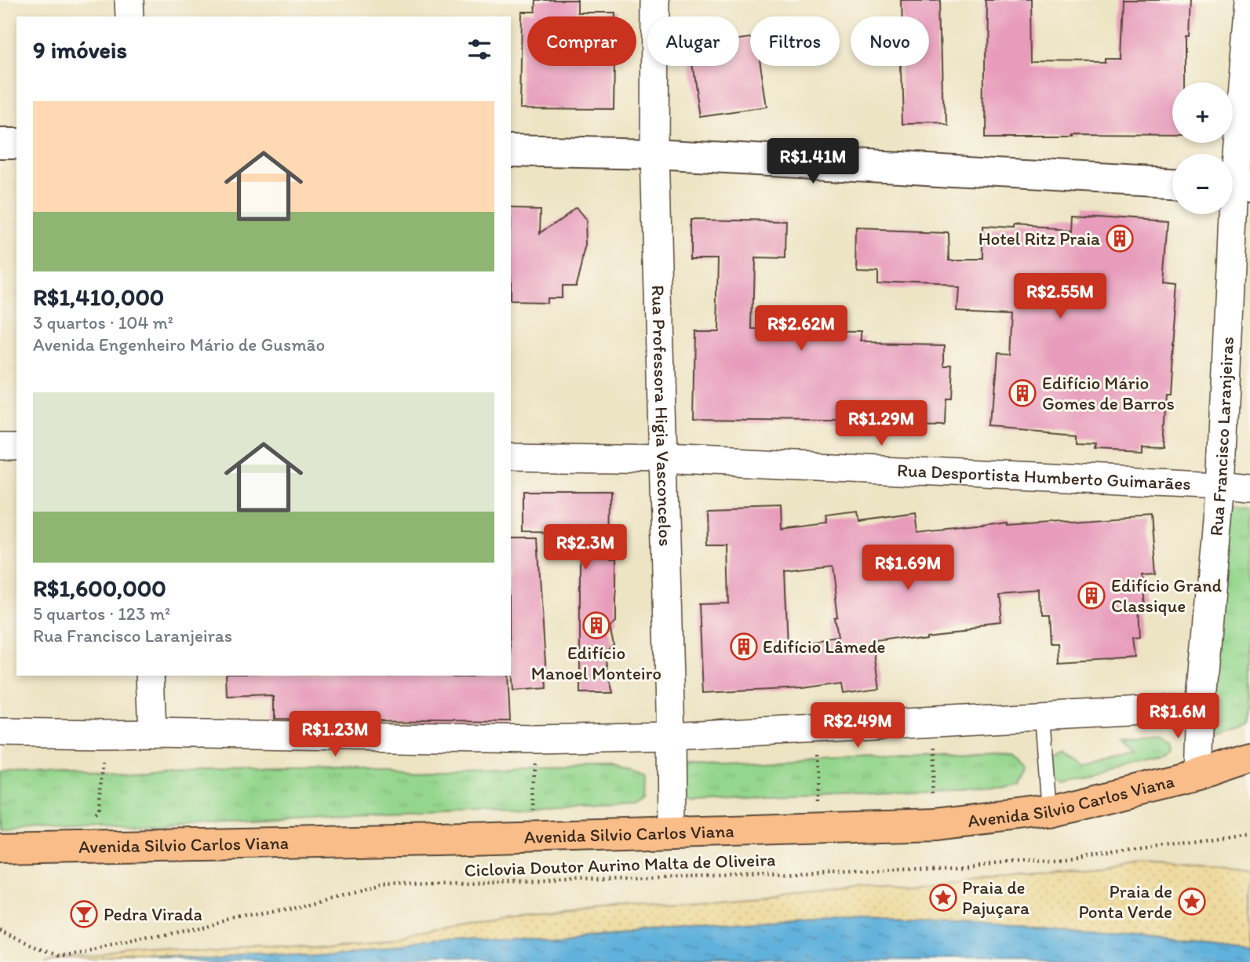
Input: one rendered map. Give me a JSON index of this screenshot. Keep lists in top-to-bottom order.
{
  "streets": {
    "main road": ["Avenida Silvio Carlos Viana"],
    "street": ["Rua Professora Higia Vasconcelos", "Rua Francisco Laranjeiras", "Rua Desportista Humberto Guimarães"],
    "path": ["Ciclovia Doutor Aurino Malta de Oliveira"]
  },
  "crossings": [
    ["Rua Professora Higia Vasconcelos", "Rua Desportista Humberto Guimarães"],
    ["Rua Professora Higia Vasconcelos", "Avenida Silvio Carlos Viana"],
    ["Rua Francisco Laranjeiras", "Rua Desportista Humberto Guimarães"],
    ["Rua Francisco Laranjeiras", "Avenida Silvio Carlos Viana"]
  ],
  "places": {
    "building": [
      "Hotel Ritz Praia",
      "Edifício Mário Gomes de Barros",
      "Edifício Grand Classique",
      "Edifício Manoel Monteiro",
      "Edifício Lâmede"
    ],
    "place": ["Praia de Pajuçara", "Praia de Ponta Verde"],
    "bar": ["Pedra Virada"]
  },
  "page": {
    "chip": [
      "Comprar",
      "Alugar",
      "Filtros",
      "Novo"
    ],
    "heading": "9 imóveis",
    "map_buttons": ["+", "−"],
    "list": [
      {
        "name": "R$1,410,000",
        "note": "3 quartos · 104 m² · Avenida Engenheiro Mário de Gusmão"
      },
      {
        "name": "R$1,600,000",
        "note": "5 quartos · 123 m² · Rua Francisco Laranjeiras"
      }
    ],
    "price": [
      "R$1.41M",
      "R$2.55M",
      "R$2.62M",
      "R$1.29M",
      "R$2.3M",
      "R$1.69M",
      "R$1.6M",
      "R$2.49M",
      "R$1.23M"
    ]
  }
}
